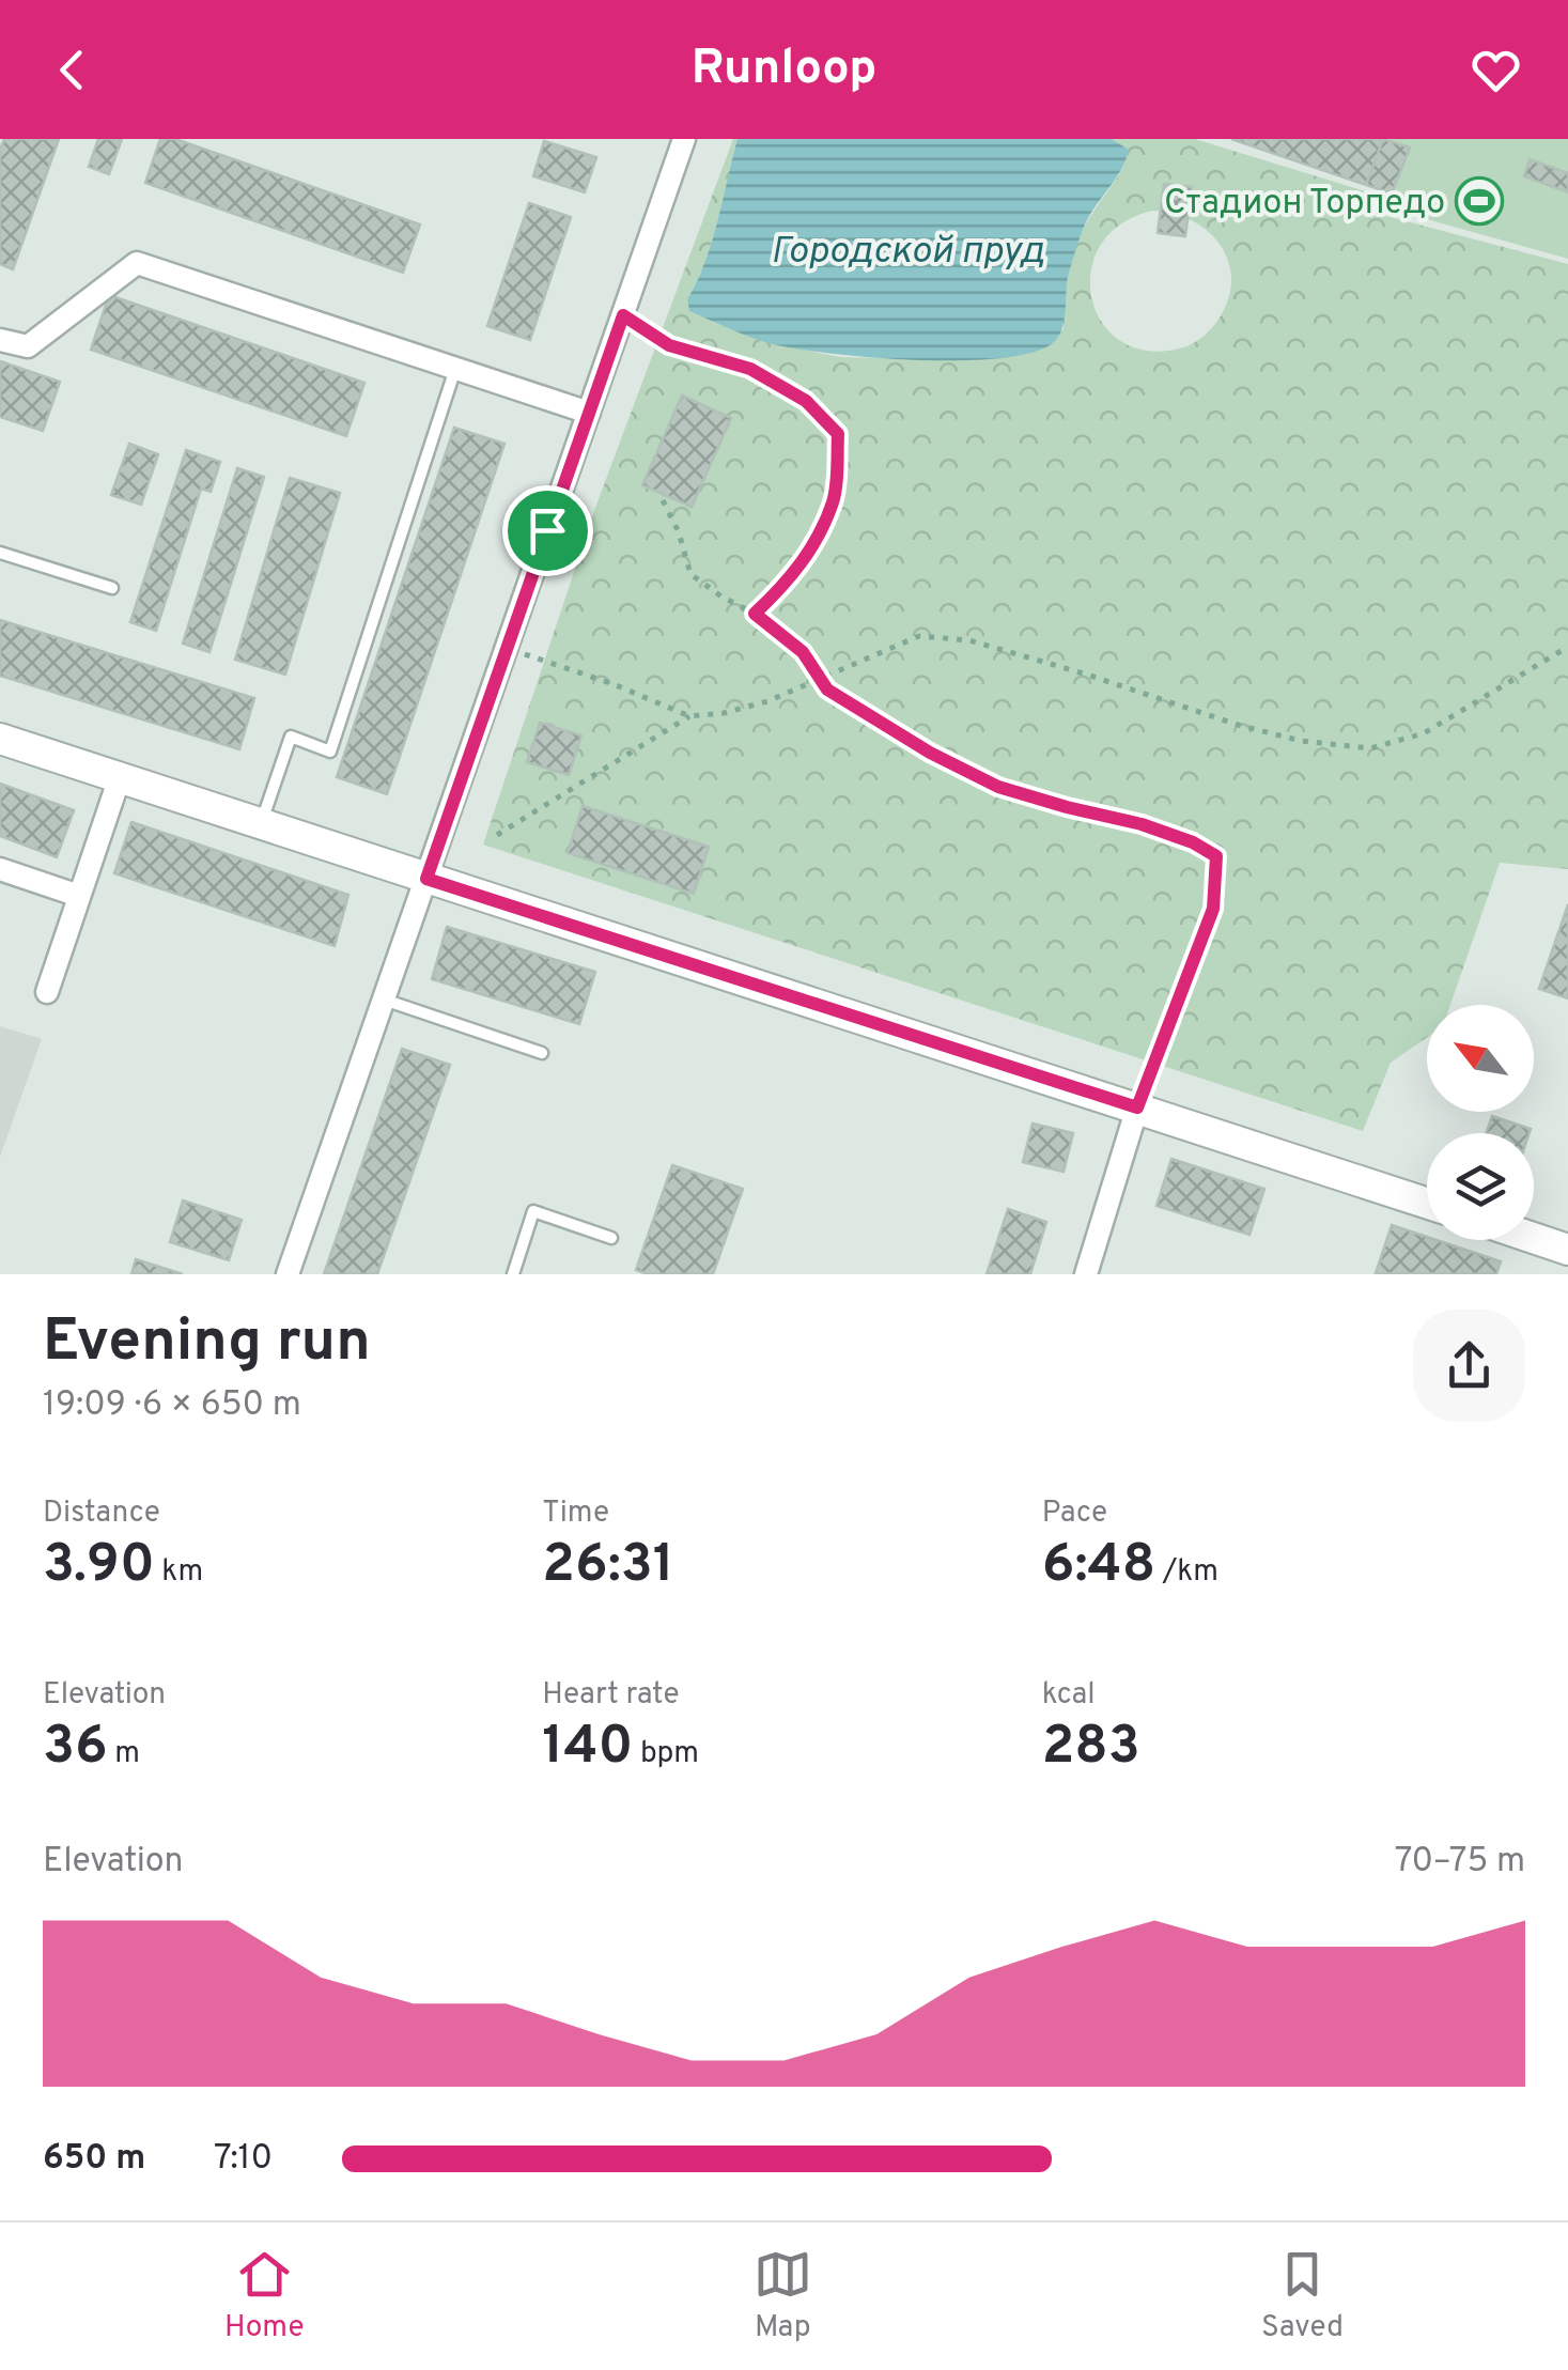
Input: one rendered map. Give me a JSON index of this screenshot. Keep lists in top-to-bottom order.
{
  "water": ["Городской пруд"],
  "places": {
    "sports": ["Стадион Торпедо"]
  },
  "north": "top left",
  "page": {
    "header": "Runloop",
    "heading": ["Evening run", "19:09 · 6 × 650 m"],
    "stats": [
      ["Distance", "3.90 km"],
      ["Time", "26:31"],
      ["Pace", "6:48 /km"],
      ["Elevation", "36 m"],
      ["Heart rate", "140 bpm"],
      ["kcal", "283"]
    ],
    "chart": ["Elevation", "70–75 m"],
    "list": [
      {
        "name": "650 m",
        "note": "7:10"
      }
    ],
    "tabs": ["Home", "Map", "Saved"]
  }
}
